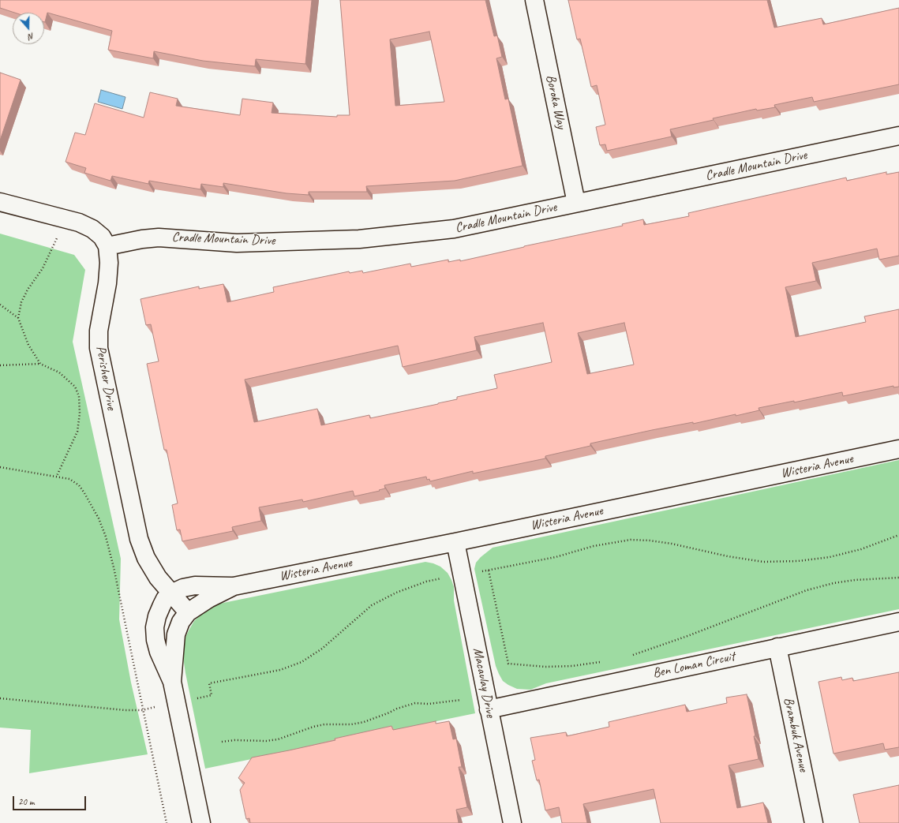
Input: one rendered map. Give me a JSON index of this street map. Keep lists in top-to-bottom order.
{
  "streets": {
    "street": [
      "Boroka Way",
      "Cradle Mountain Drive",
      "Perisher Drive",
      "Wisteria Avenue",
      "Ben Loman Circuit",
      "Macaulay Drive",
      "Brambuk Avenue"
    ]
  },
  "crossings": [
    ["Boroka Way", "Cradle Mountain Drive"],
    ["Cradle Mountain Drive", "Perisher Drive"],
    ["Perisher Drive", "Wisteria Avenue"],
    ["Wisteria Avenue", "Macaulay Drive"],
    ["Ben Loman Circuit", "Macaulay Drive"],
    ["Ben Loman Circuit", "Brambuk Avenue"]
  ],
  "scale_bar": "20 m",
  "north": "bottom"
}
